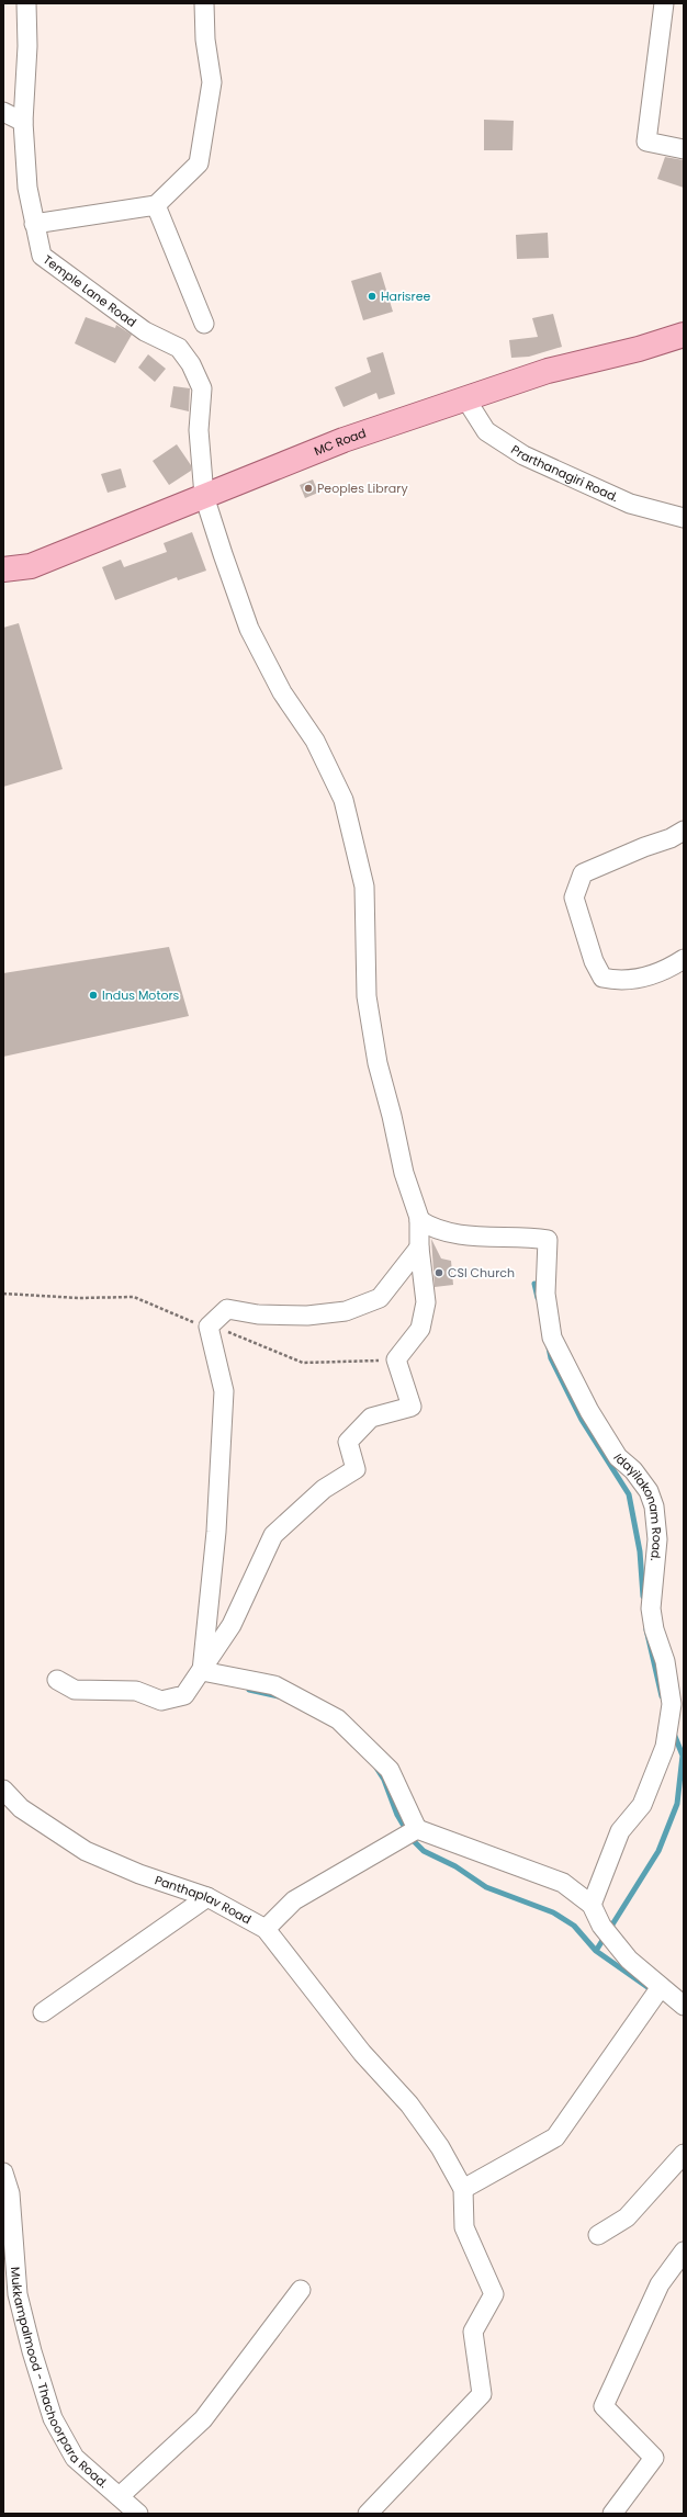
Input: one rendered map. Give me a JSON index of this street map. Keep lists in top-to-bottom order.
{
  "streets": {
    "main road": ["MC Road"],
    "street": [
      "Temple Lane Road",
      "Prarthanagiri Road.",
      "Idayilakonam Road.",
      "Panthaplav Road",
      "Mukkampalmood - Thachoorpara Road."
    ]
  },
  "crossings": [
    ["Temple Lane Road", "MC Road"],
    ["Temple Lane Road", "Idayilakonam Road."],
    ["MC Road", "Prarthanagiri Road."]
  ],
  "places": [
    "Harisree",
    "Peoples Library",
    "Indus Motors",
    "CSI Church"
  ]
}
